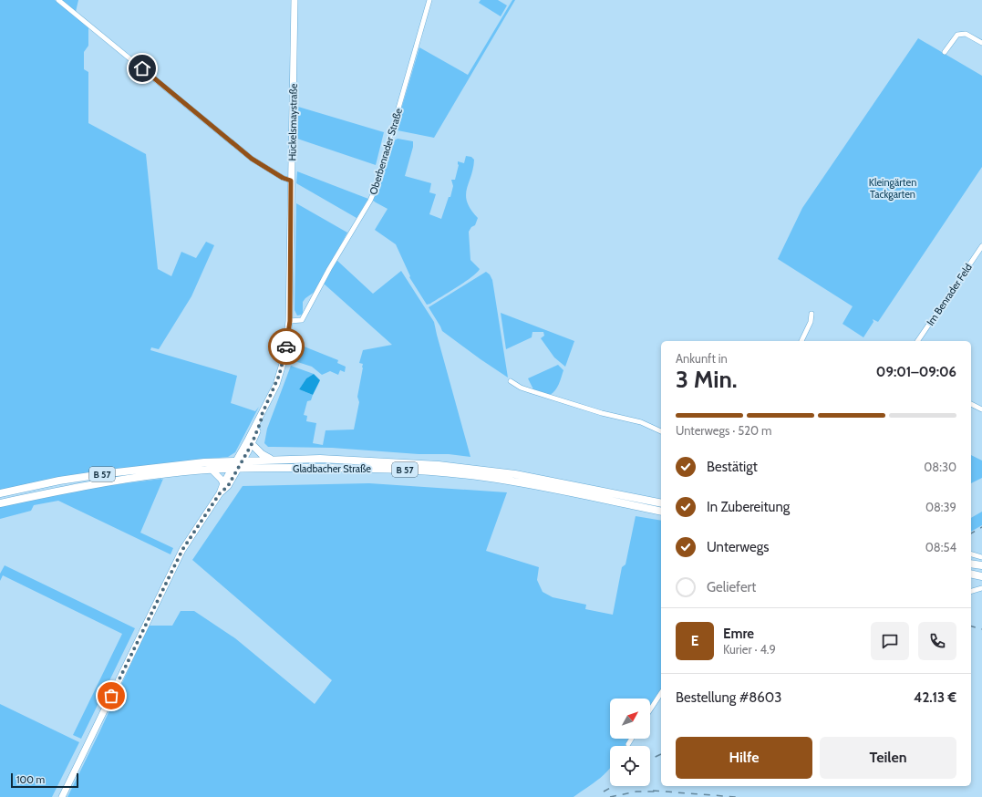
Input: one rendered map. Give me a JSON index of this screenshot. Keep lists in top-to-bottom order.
{
  "streets": {
    "main road": ["Hückelsmaystraße", "Gladbacher Straße", "B 57"],
    "street": ["Oberbenrader Straße", "Im Benrader Feld"]
  },
  "crossings": [
    ["Hückelsmaystraße", "Oberbenrader Straße"],
    ["Hückelsmaystraße", "Gladbacher Straße"]
  ],
  "parks": ["Kleingärten Tackgarten"],
  "scale_bar": "100 m",
  "north": "top right",
  "page": {
    "heading": ["3 Min.", "Ankunft in", "09:01–09:06"],
    "panel": [
      "Emre",
      "Kurier · 4.9",
      "Bestellung #8603",
      "42.13 €"
    ],
    "bar": "Unterwegs · 520 m",
    "list": [
      ["Bestätigt", "08:30"],
      ["In Zubereitung", "08:39"],
      ["Unterwegs", "08:54"],
      "Geliefert"
    ],
    "round": "E",
    "buttons": ["Hilfe", "Teilen"],
    "scale": "100 m"
  }
}
